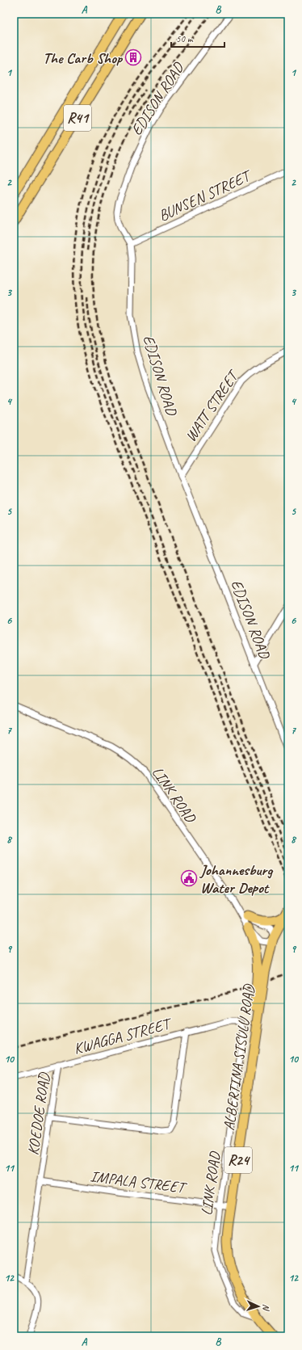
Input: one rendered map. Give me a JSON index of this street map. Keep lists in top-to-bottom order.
{
  "streets": {
    "main road": ["R41", "ALBERTINA SISULU ROAD", "R24"],
    "street": [
      "EDISON ROAD",
      "BUNSEN STREET",
      "WATT STREET",
      "LINK ROAD",
      "KWAGGA STREET",
      "KOEDOE ROAD",
      "IMPALA STREET"
    ]
  },
  "crossings": [
    ["EDISON ROAD", "BUNSEN STREET"],
    ["EDISON ROAD", "WATT STREET"],
    ["LINK ROAD", "KWAGGA STREET"],
    ["LINK ROAD", "ALBERTINA SISULU ROAD"],
    ["LINK ROAD", "IMPALA STREET"],
    ["KWAGGA STREET", "KOEDOE ROAD"],
    ["ALBERTINA SISULU ROAD", "IMPALA STREET"],
    ["KOEDOE ROAD", "IMPALA STREET"]
  ],
  "places": {
    "building": ["The Carb Shop"],
    "public building": ["Johannesburg Water Depot"]
  },
  "scale_bar": "50 m",
  "north": "right",
  "grid": {
    "columns": ["A", "B"],
    "rows": [
      "1",
      "2",
      "3",
      "4",
      "5",
      "6",
      "7",
      "8",
      "9",
      "10",
      "11",
      "12"
    ]
  }
}
